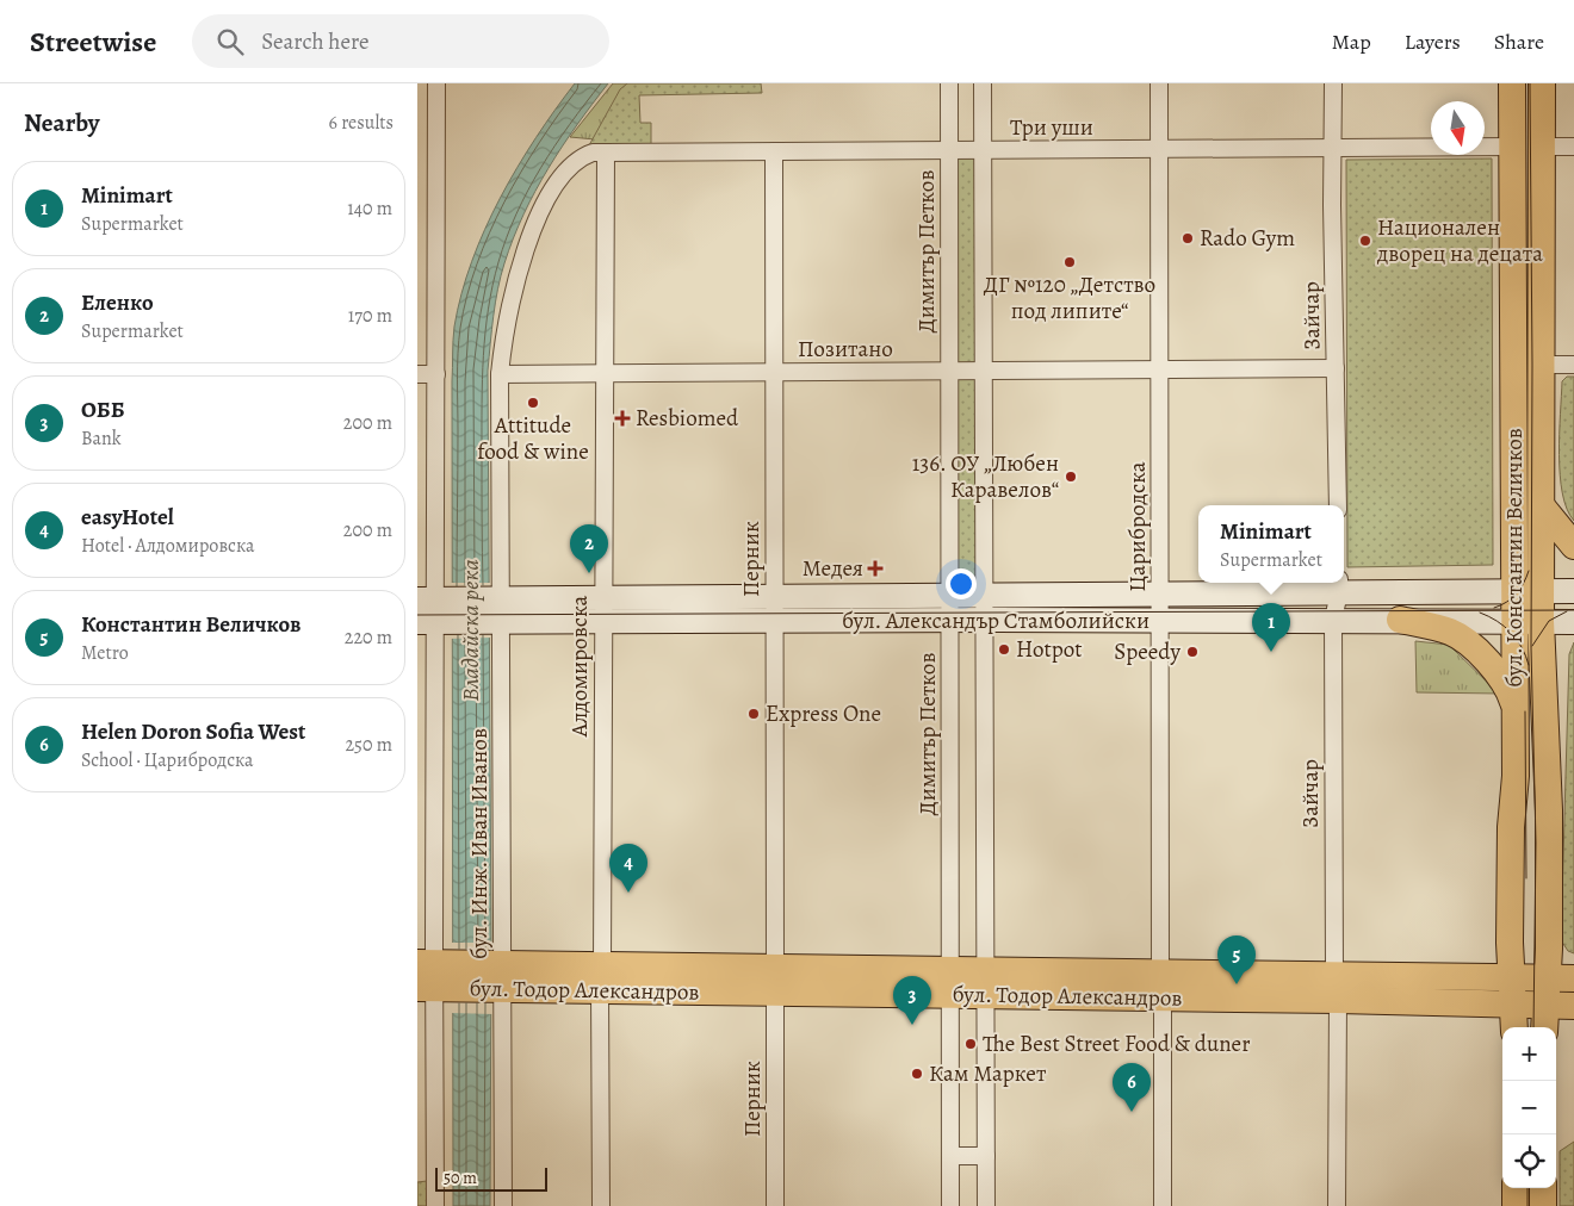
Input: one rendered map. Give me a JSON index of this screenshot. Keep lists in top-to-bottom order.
{
  "streets": {
    "main road": ["бул. Константин Величков", "бул. Александър Стамболийски", "бул. Тодор Александров"],
    "street": [
      "Три уши",
      "Димитър Петков",
      "Зайчар",
      "Позитано",
      "Царибродска",
      "Перник",
      "Алдомировска",
      "бул. Инж. Иван Иванов"
    ]
  },
  "crossings": [
    ["Три уши", "Димитър Петков"],
    ["Три уши", "Зайчар"],
    ["Три уши", "Царибродска"],
    ["Три уши", "бул. Константин Величков"],
    ["Три уши", "Перник"],
    ["Три уши", "Алдомировска"],
    ["Три уши", "бул. Инж. Иван Иванов"],
    ["Димитър Петков", "Позитано"],
    ["Димитър Петков", "бул. Александър Стамболийски"],
    ["Димитър Петков", "бул. Тодор Александров"],
    ["Зайчар", "Позитано"],
    ["Зайчар", "бул. Александър Стамболийски"],
    ["Зайчар", "бул. Тодор Александров"],
    ["Позитано", "Царибродска"],
    ["Позитано", "Перник"],
    ["Позитано", "Алдомировска"],
    ["Позитано", "бул. Инж. Иван Иванов"],
    ["Царибродска", "бул. Александър Стамболийски"],
    ["Царибродска", "бул. Тодор Александров"],
    ["бул. Константин Величков", "бул. Александър Стамболийски"],
    ["бул. Константин Величков", "бул. Тодор Александров"],
    ["Перник", "бул. Александър Стамболийски"],
    ["Перник", "бул. Тодор Александров"],
    ["бул. Александър Стамболийски", "Алдомировска"],
    ["бул. Александър Стамболийски", "бул. Инж. Иван Иванов"],
    ["Алдомировска", "бул. Инж. Иван Иванов"],
    ["Алдомировска", "бул. Тодор Александров"],
    ["бул. Инж. Иван Иванов", "бул. Тодор Александров"]
  ],
  "water": ["Владайска река"],
  "places": {
    "other": [
      "Rado Gym",
      "Национален дворец на децата",
      "ДГ №120 „Детство под липите“",
      "Attitude food & wine",
      "136. ОУ „Любен Каравелов“",
      "Hotpot",
      "Speedy",
      "Express One",
      "The Best Street Food & duner",
      "Кам Маркет"
    ],
    "health": ["Resbiomed", "Медея"]
  },
  "scale_bar": "50 m",
  "north": "bottom",
  "page": {
    "header": "Streetwise",
    "search": "Search here",
    "nav": ["Map", "Layers", "Share"],
    "heading": ["Nearby", "6 results"],
    "list": [
      {
        "mark": "1",
        "name": "Minimart",
        "note": "Supermarket",
        "value": "140 m"
      },
      {
        "mark": "2",
        "name": "Еленко",
        "note": "Supermarket",
        "value": "170 m"
      },
      {
        "mark": "3",
        "name": "ОББ",
        "note": "Bank",
        "value": "200 m"
      },
      {
        "mark": "4",
        "name": "easyHotel",
        "note": "Hotel · Алдомировска",
        "value": "200 m"
      },
      {
        "mark": "5",
        "name": "Константин Величков",
        "note": "Metro",
        "value": "220 m"
      },
      {
        "mark": "6",
        "name": "Helen Doron Sofia West",
        "note": "School · Царибродска",
        "value": "250 m"
      }
    ],
    "popup": ["Minimart", "Supermarket"],
    "pins": [
      "2",
      "1",
      "4",
      "5",
      "3",
      "6"
    ],
    "map_buttons": ["+", "−"],
    "scale": "50 m"
  }
}
